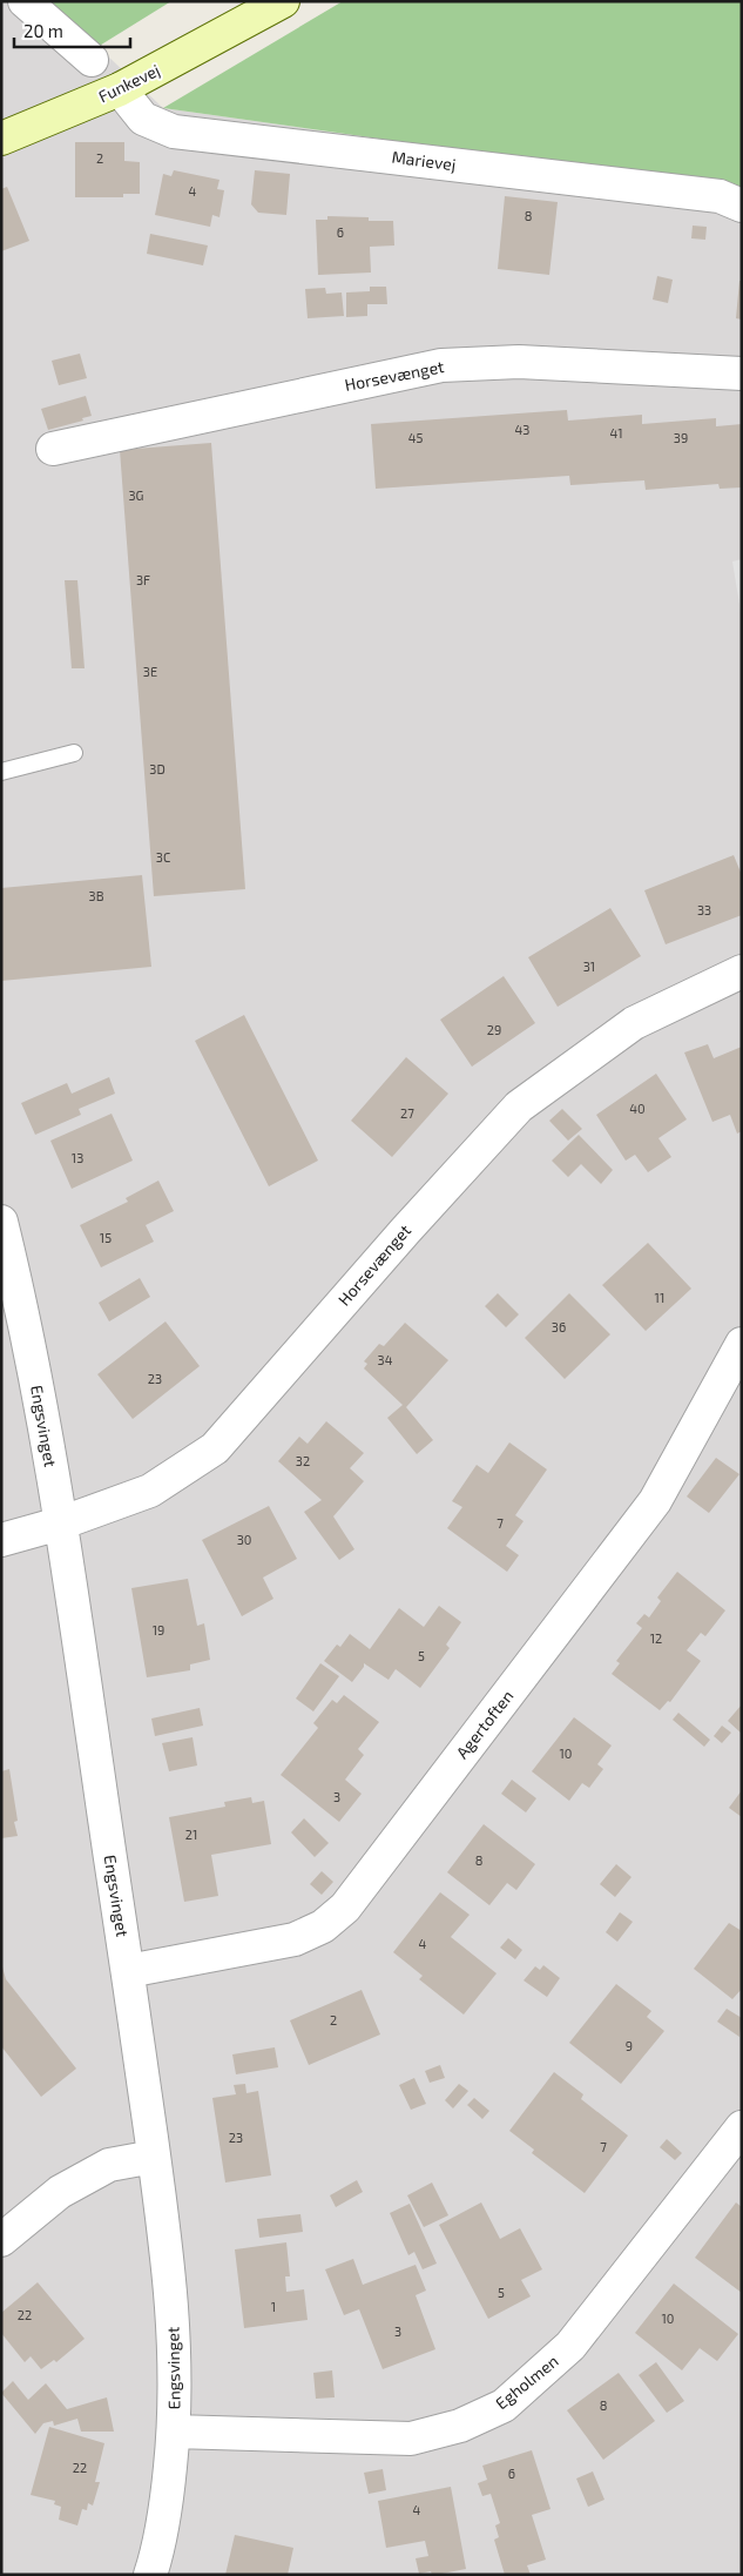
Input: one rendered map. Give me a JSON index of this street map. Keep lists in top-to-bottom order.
{
  "streets": {
    "street": [
      "Funkevej",
      "Marievej",
      "Horsevænget",
      "Engsvinget",
      "Agertoften",
      "Egholmen"
    ]
  },
  "crossings": [
    ["Funkevej", "Marievej"],
    ["Horsevænget", "Engsvinget"],
    ["Engsvinget", "Agertoften"],
    ["Engsvinget", "Egholmen"]
  ],
  "house_numbers": [
    "2",
    "4",
    "8",
    "6",
    "43",
    "41",
    "45",
    "39",
    "3G",
    "3F",
    "3E",
    "3D",
    "3C",
    "3B",
    "33",
    "31",
    "29",
    "40",
    "27",
    "13",
    "15",
    "11",
    "36",
    "34",
    "23",
    "32",
    "7",
    "30",
    "19",
    "12",
    "5",
    "10",
    "3",
    "21",
    "8",
    "4",
    "2",
    "9",
    "23",
    "7",
    "5",
    "1",
    "22",
    "10",
    "3",
    "8",
    "22",
    "6",
    "4"
  ],
  "scale_bar": "20 m"
}
